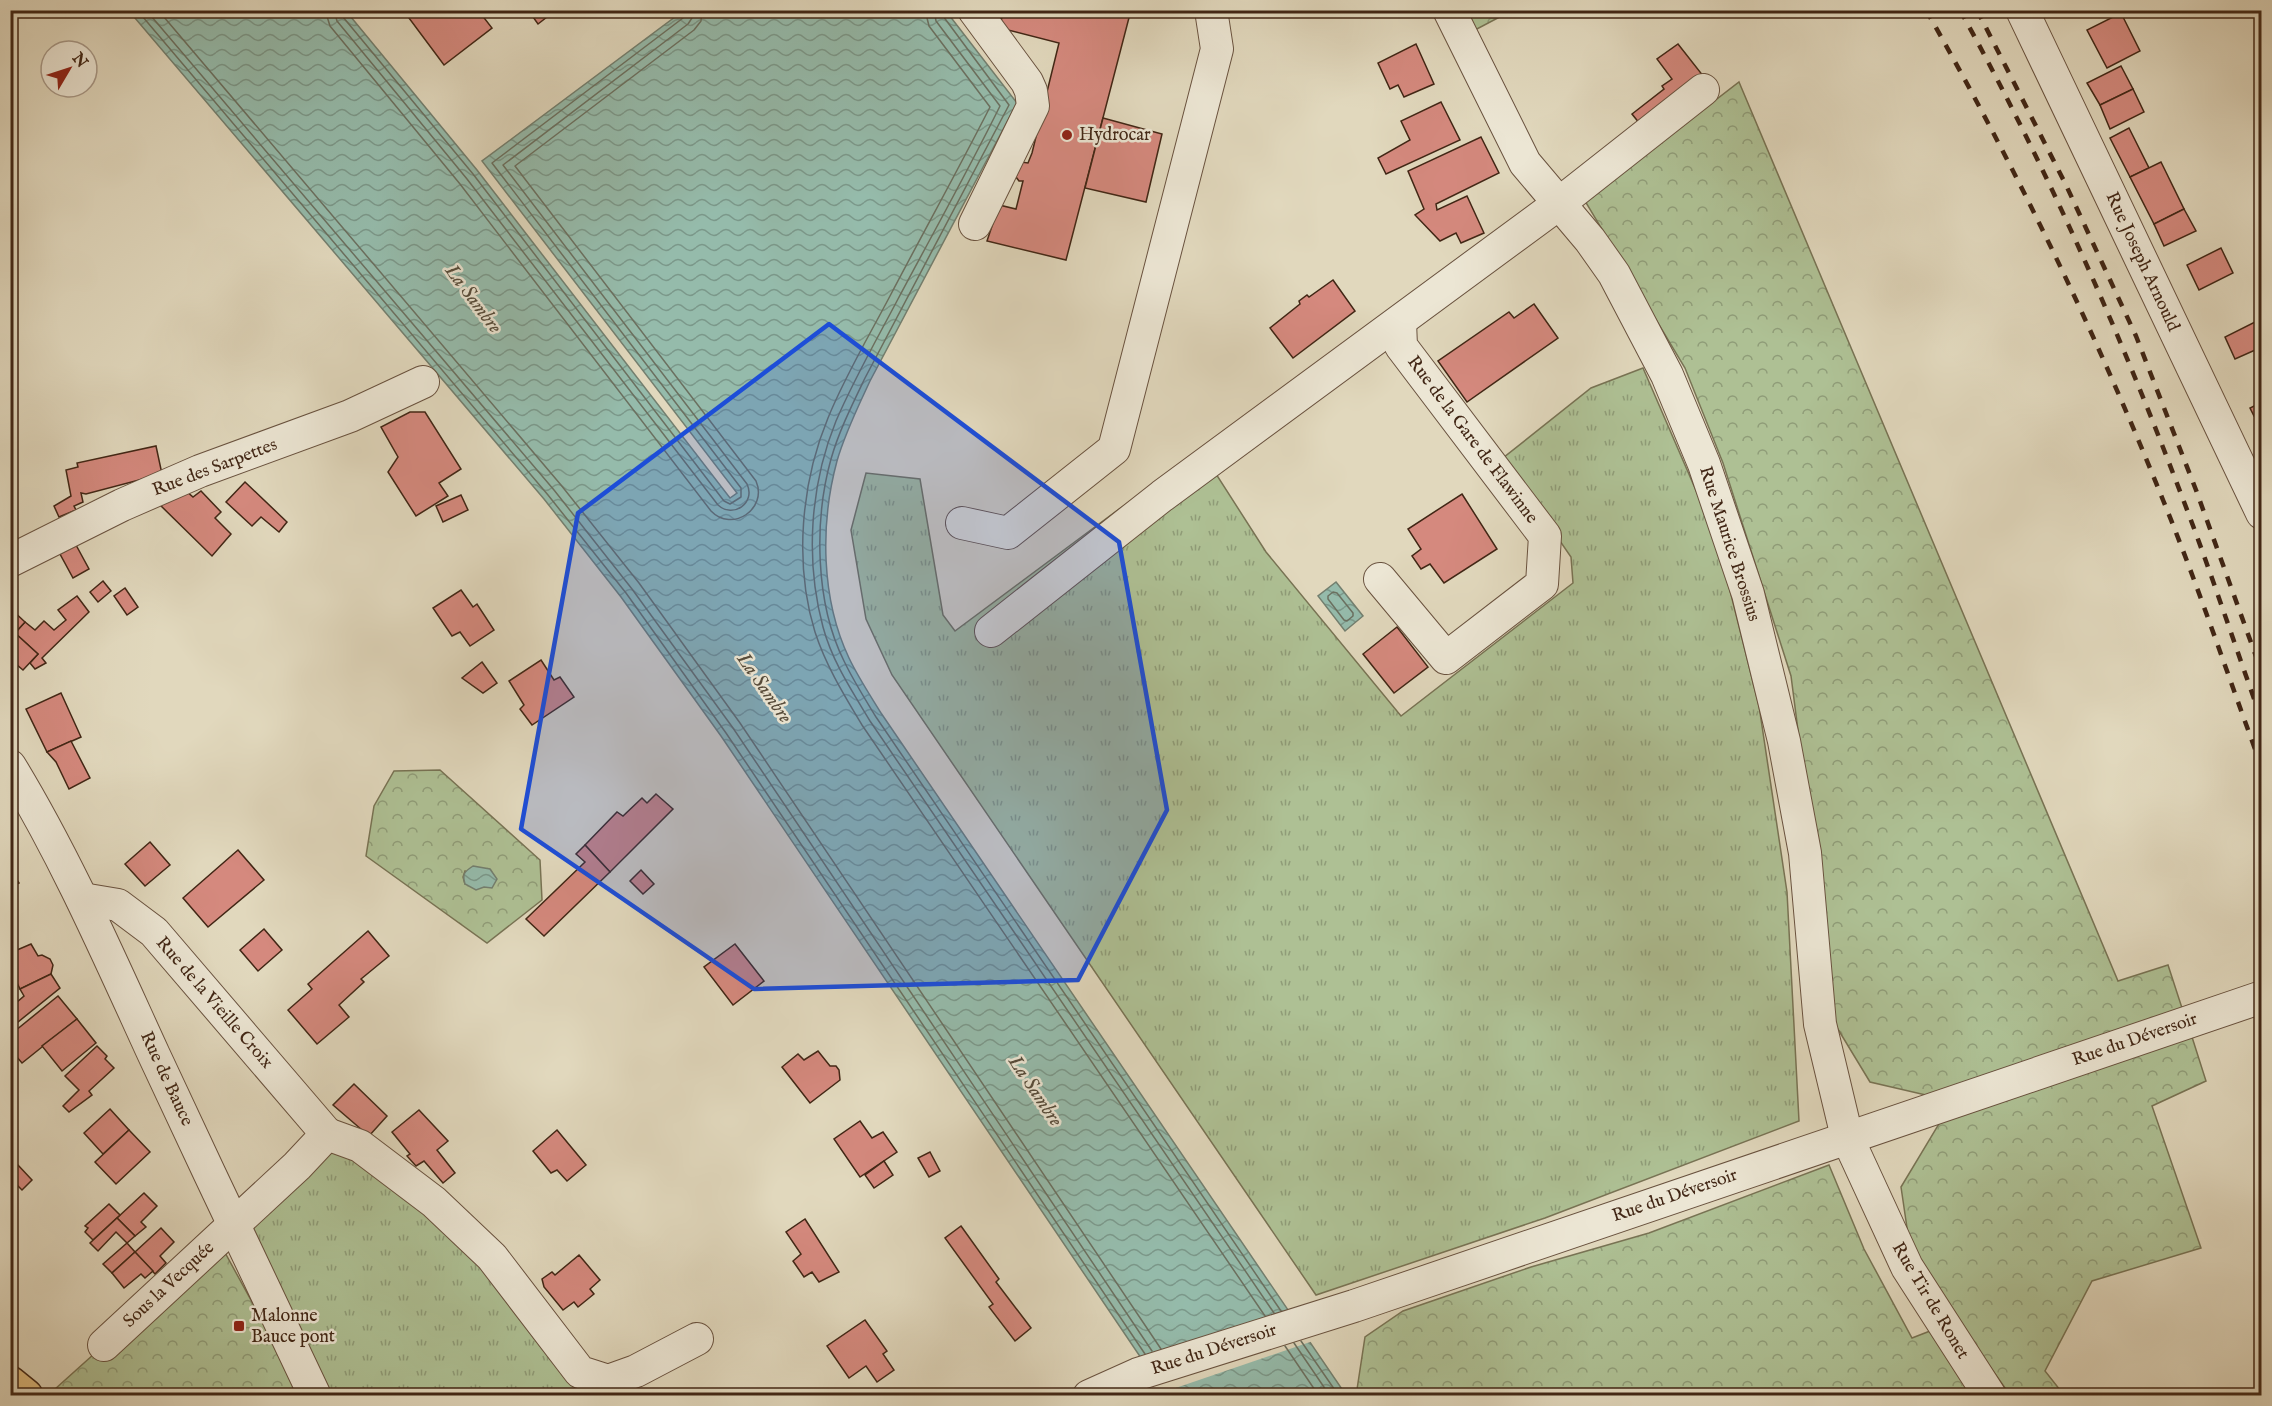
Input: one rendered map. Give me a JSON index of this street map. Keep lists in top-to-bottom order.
{
  "streets": {
    "street": [
      "Rue Joseph Arnould",
      "Rue de la Gare de Flawinne",
      "Rue des Sarpettes",
      "Rue Maurice Brossius",
      "Rue de la Vieille Croix",
      "Rue du Déversoir",
      "Rue de Bauce",
      "Sous la Vecquée",
      "Rue Tir de Ronet"
    ]
  },
  "crossings": [
    ["Rue Maurice Brossius", "Rue du Déversoir"],
    ["Rue Maurice Brossius", "Rue Tir de Ronet"],
    ["Rue de la Vieille Croix", "Rue de Bauce"],
    ["Rue du Déversoir", "Rue Tir de Ronet"],
    ["Rue de Bauce", "Sous la Vecquée"]
  ],
  "water": ["La Sambre"],
  "places": {
    "other": ["Hydrocar"],
    "transit": ["Malonne Bauce pont"]
  },
  "north": "top right"
}
